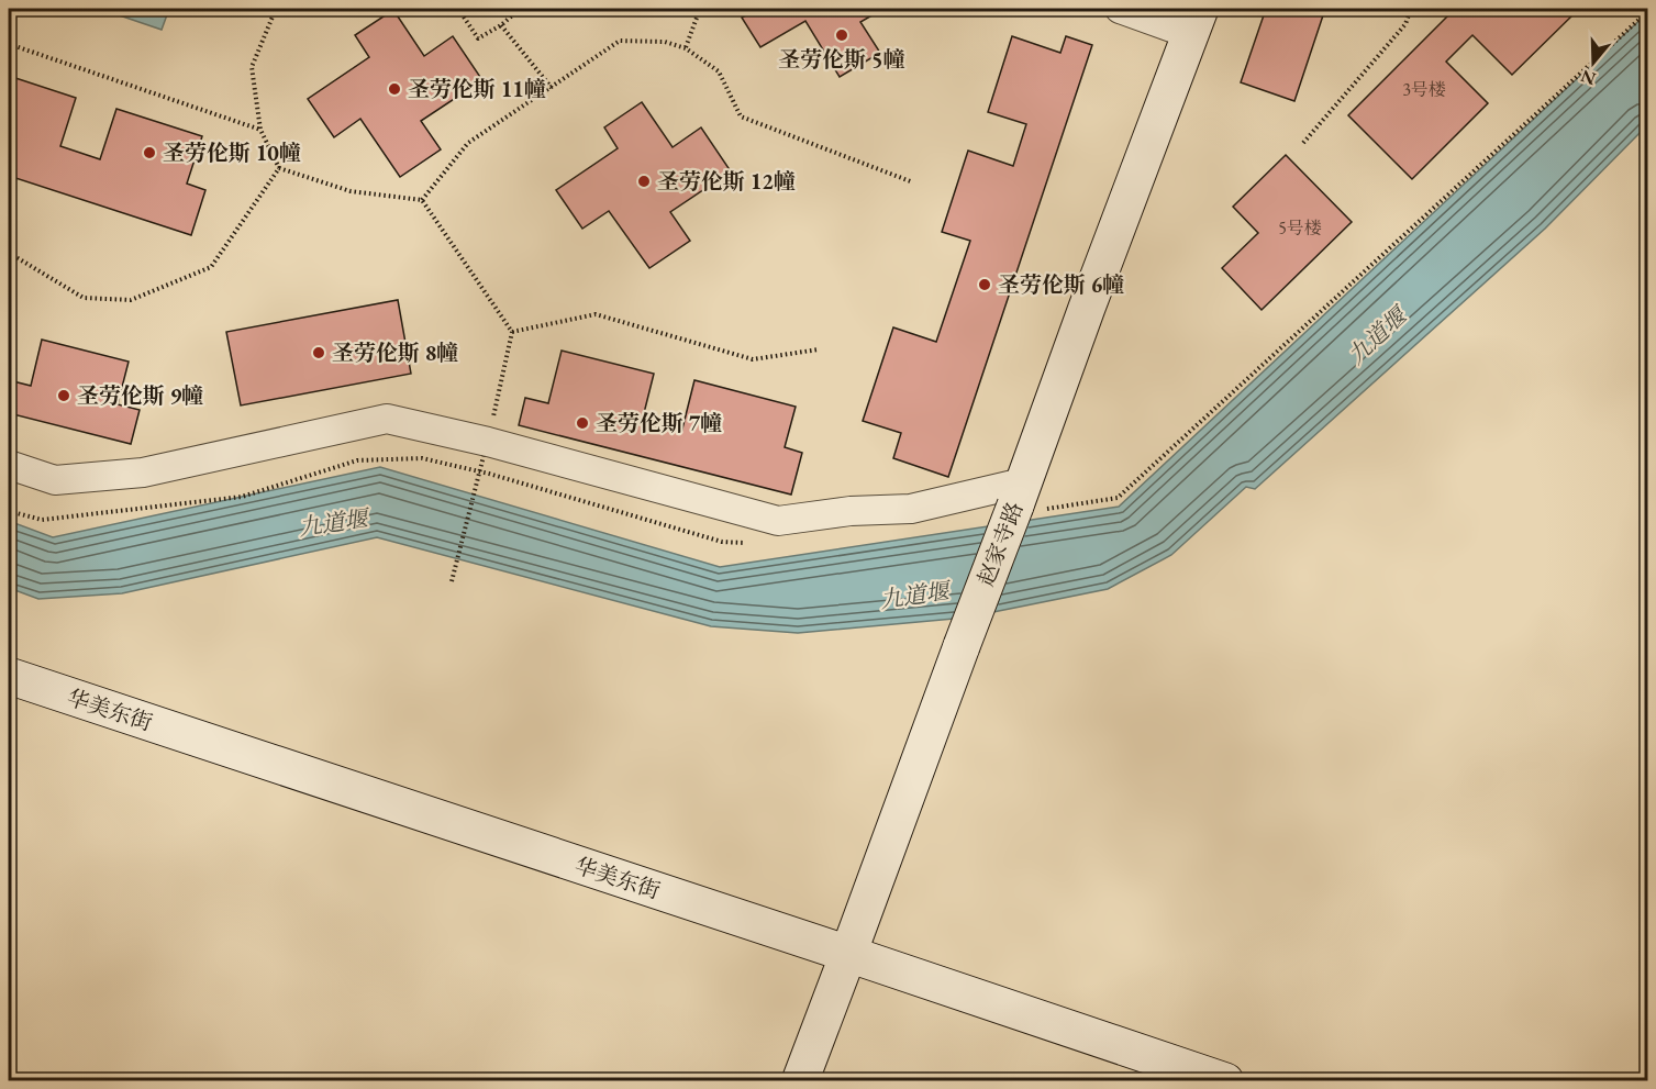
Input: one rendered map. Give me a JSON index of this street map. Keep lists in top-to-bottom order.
{
  "streets": {
    "street": ["赵家寺路", "华美东街"]
  },
  "crossings": [
    ["赵家寺路", "华美东街"]
  ],
  "water": ["九道堰"],
  "places": [
    "圣劳伦斯 5幢",
    "圣劳伦斯 11幢",
    "圣劳伦斯 10幢",
    "圣劳伦斯 12幢",
    "圣劳伦斯 6幢",
    "圣劳伦斯 8幢",
    "圣劳伦斯 9幢",
    "圣劳伦斯 7幢"
  ],
  "house_numbers": ["3号楼", "5号楼"],
  "north": "bottom"
}
